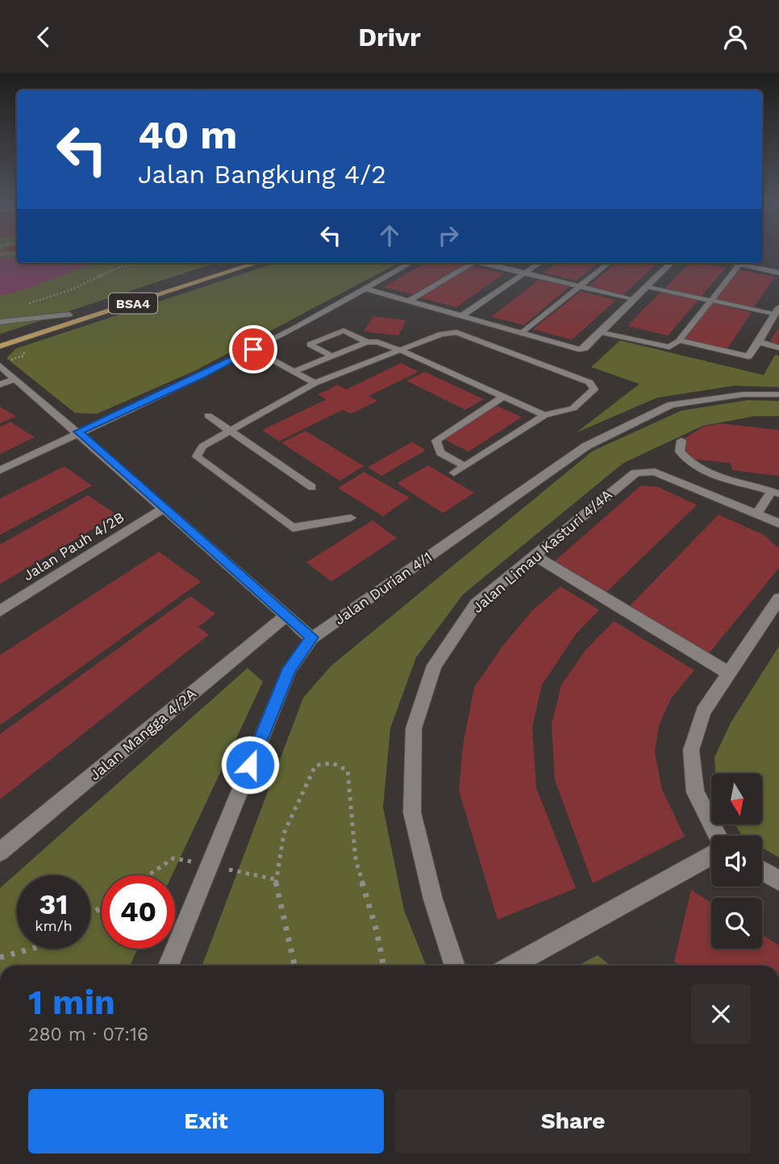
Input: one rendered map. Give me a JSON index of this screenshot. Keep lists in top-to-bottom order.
{
  "streets": {
    "main road": ["BSA4"],
    "street": [
      "Jalan Pauh 4/2B",
      "Jalan Limau Kasturi 4/4A",
      "Jalan Durian 4/1",
      "Jalan Mangga 4/2A"
    ]
  },
  "north": "bottom",
  "page": {
    "header": "Drivr",
    "turn": ["40 m", "Jalan Bangkung 4/2"],
    "speed": "31 km/h",
    "limit": "40",
    "heading": ["1 min", "280 m · 07:16"],
    "buttons": ["Exit", "Share"]
  }
}
